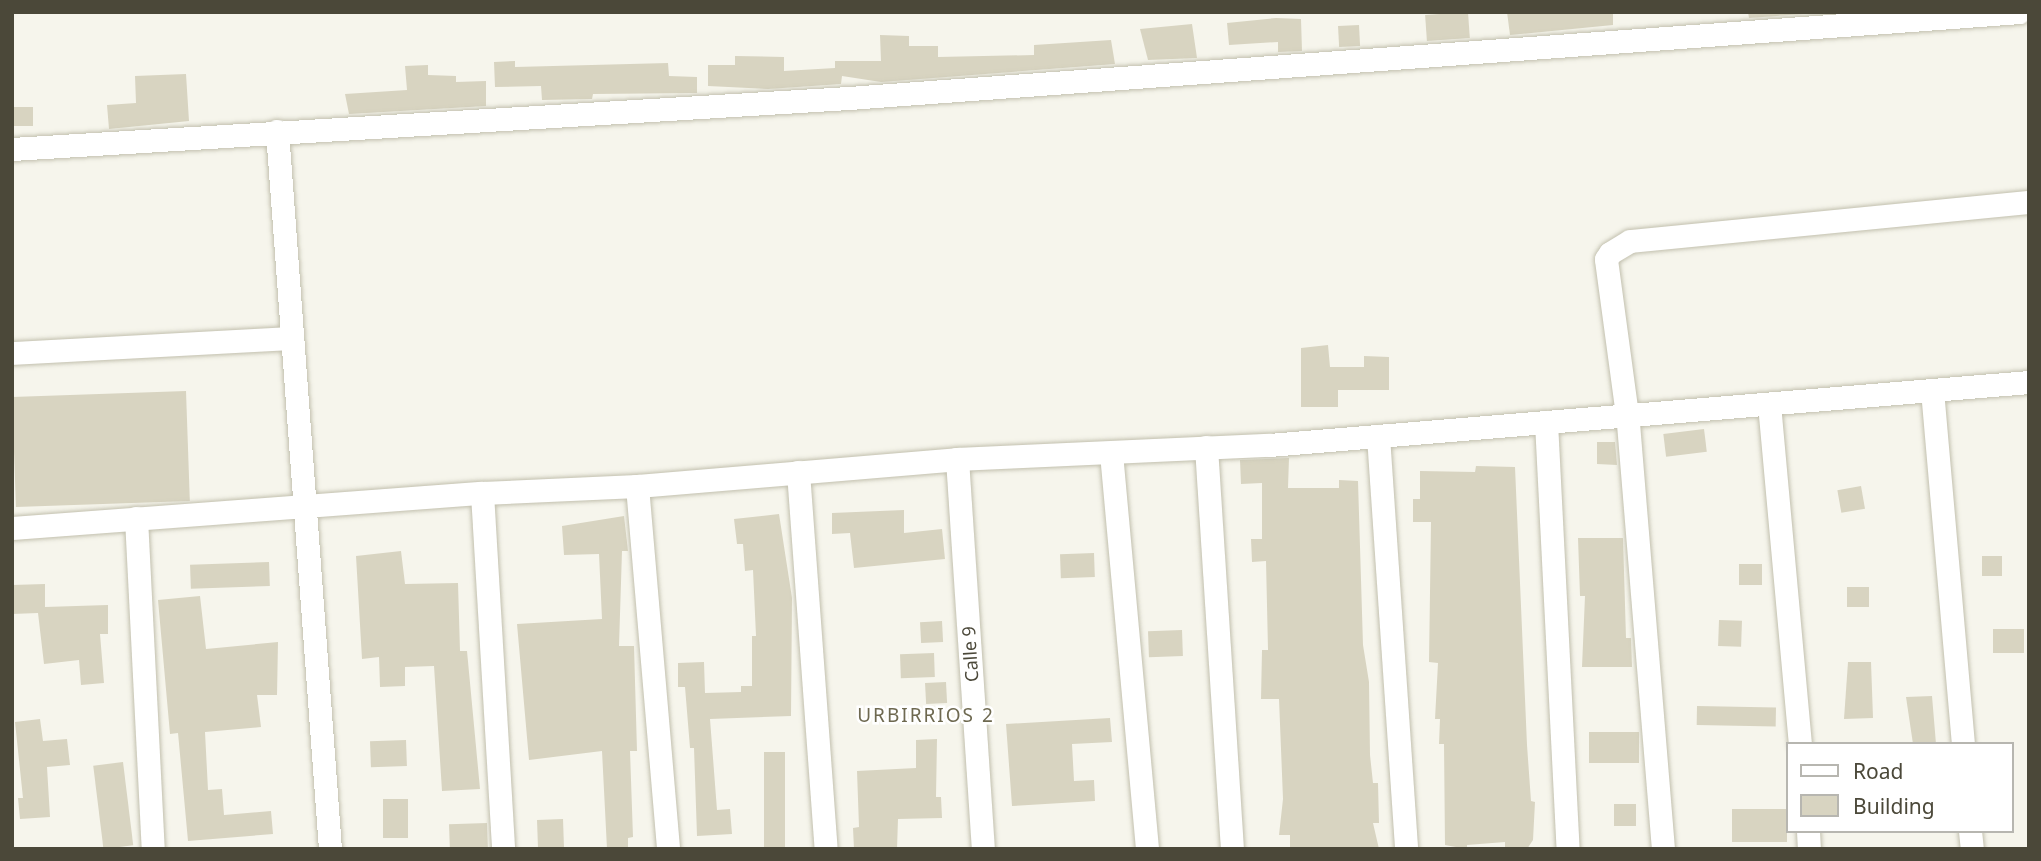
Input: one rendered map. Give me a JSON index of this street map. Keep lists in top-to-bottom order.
{
  "streets": {
    "street": ["Calle 9"]
  },
  "districts": ["URBIRRIOS 2"],
  "legend": ["Road", "Building"]
}
